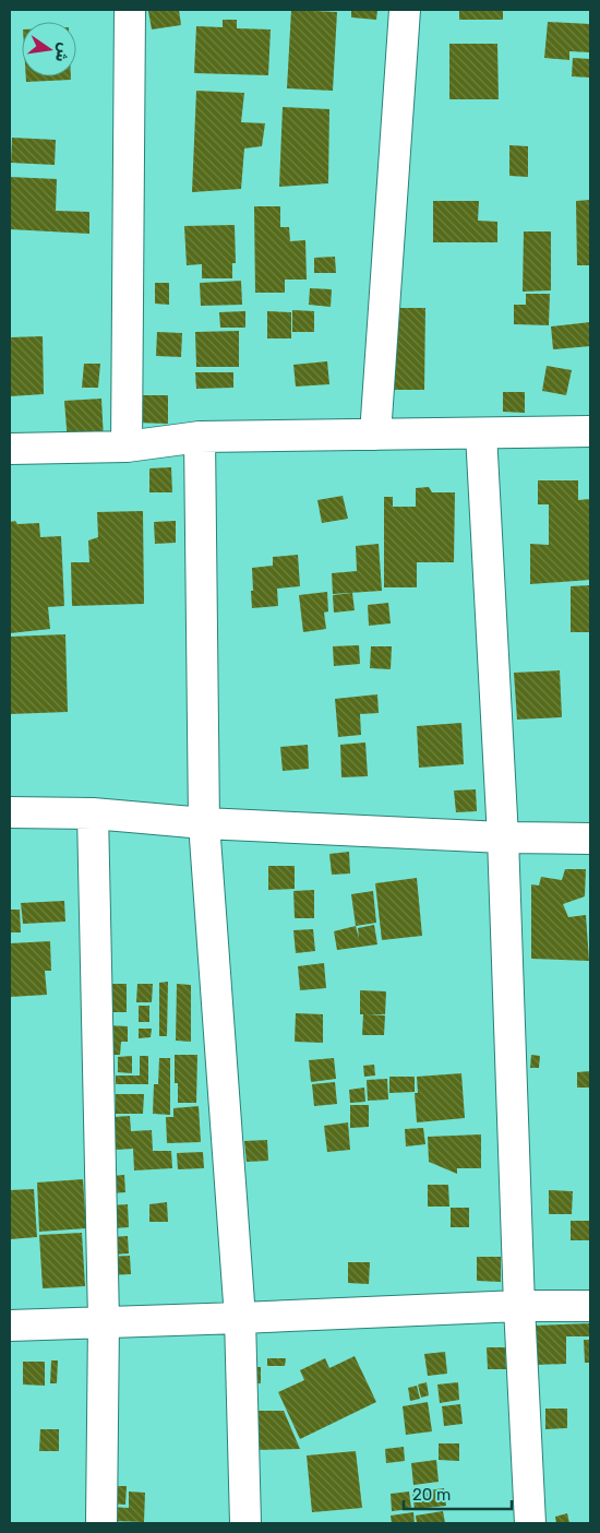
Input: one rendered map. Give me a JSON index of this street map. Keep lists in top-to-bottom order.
{
  "scale_bar": "20 m",
  "north": "right"
}
